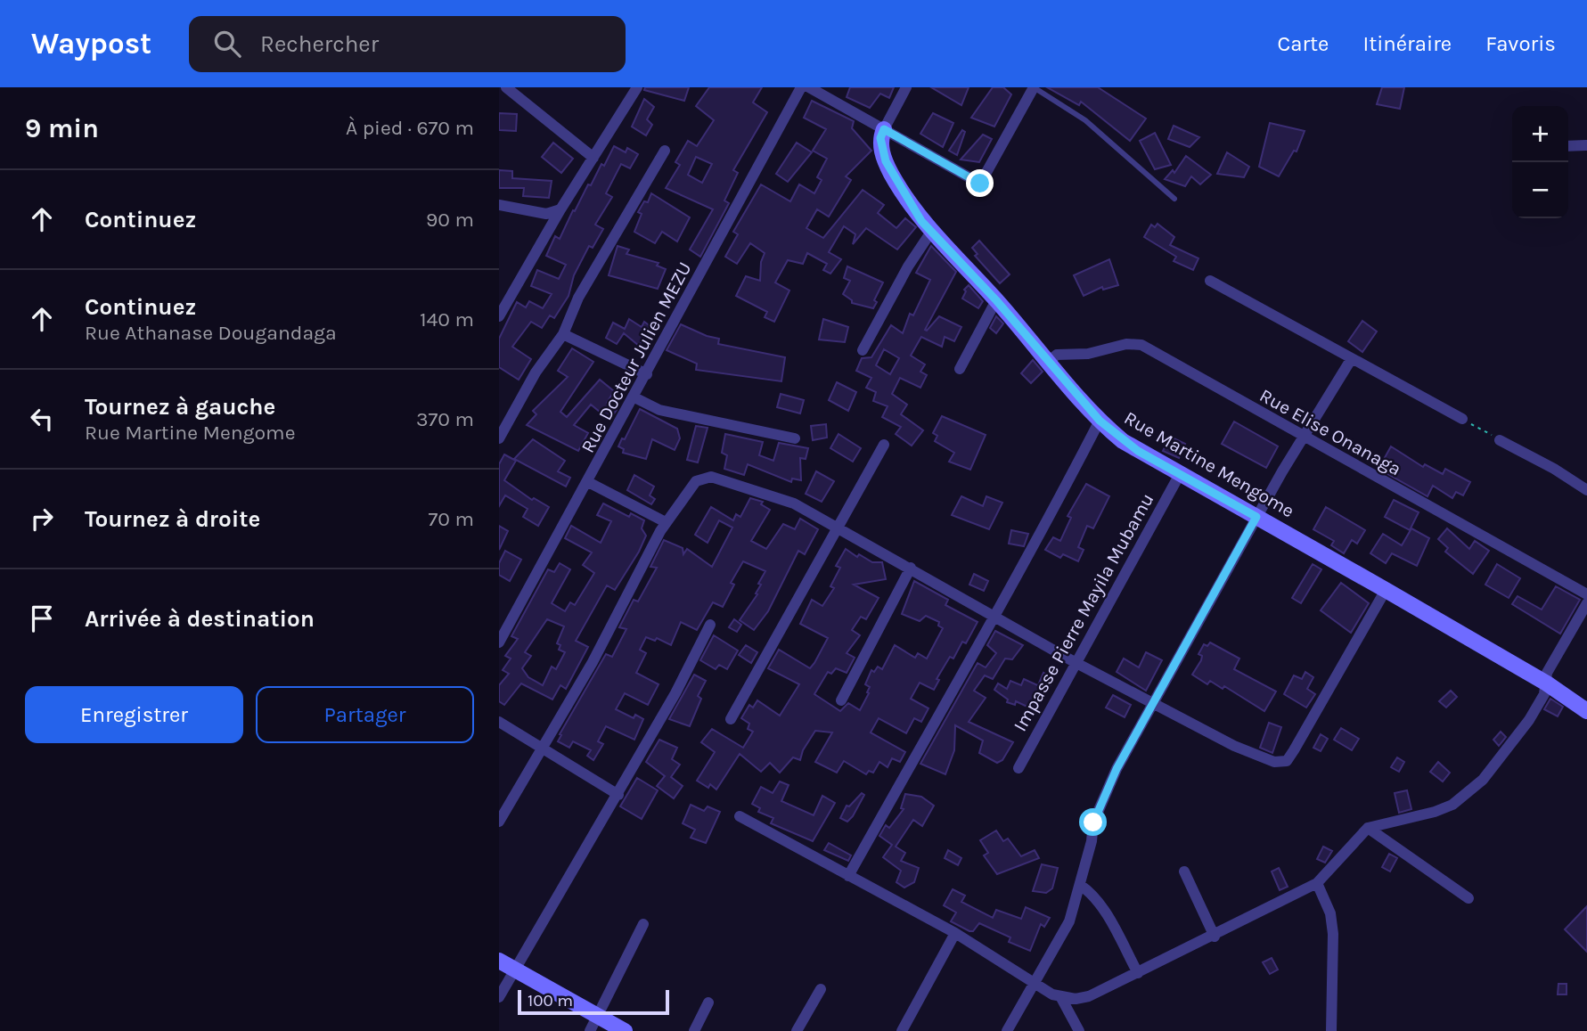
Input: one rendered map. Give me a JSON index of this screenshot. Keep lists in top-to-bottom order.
{
  "streets": {
    "street": [
      "Rue Docteur Julien MEZU",
      "Rue Elise Onanaga",
      "Rue Martine Mengome",
      "Impasse Pierre Mayila Mubamu"
    ]
  },
  "crossings": [
    ["Rue Elise Onanaga", "Rue Martine Mengome"],
    ["Rue Martine Mengome", "Impasse Pierre Mayila Mubamu"]
  ],
  "scale_bar": "100 m",
  "page": {
    "header": "Waypost",
    "search": "Rechercher",
    "nav": ["Carte", "Itinéraire", "Favoris"],
    "heading": ["9 min", "À pied · 670 m"],
    "map_buttons": ["+", "−"],
    "list": [
      ["Continuez", "90 m"],
      ["Continuez", "Rue Athanase Dougandaga", "140 m"],
      ["Tournez à gauche", "Rue Martine Mengome", "370 m"],
      ["Tournez à droite", "70 m"],
      "Arrivée à destination"
    ],
    "buttons": ["Enregistrer", "Partager"],
    "scale": "100 m"
  }
}
